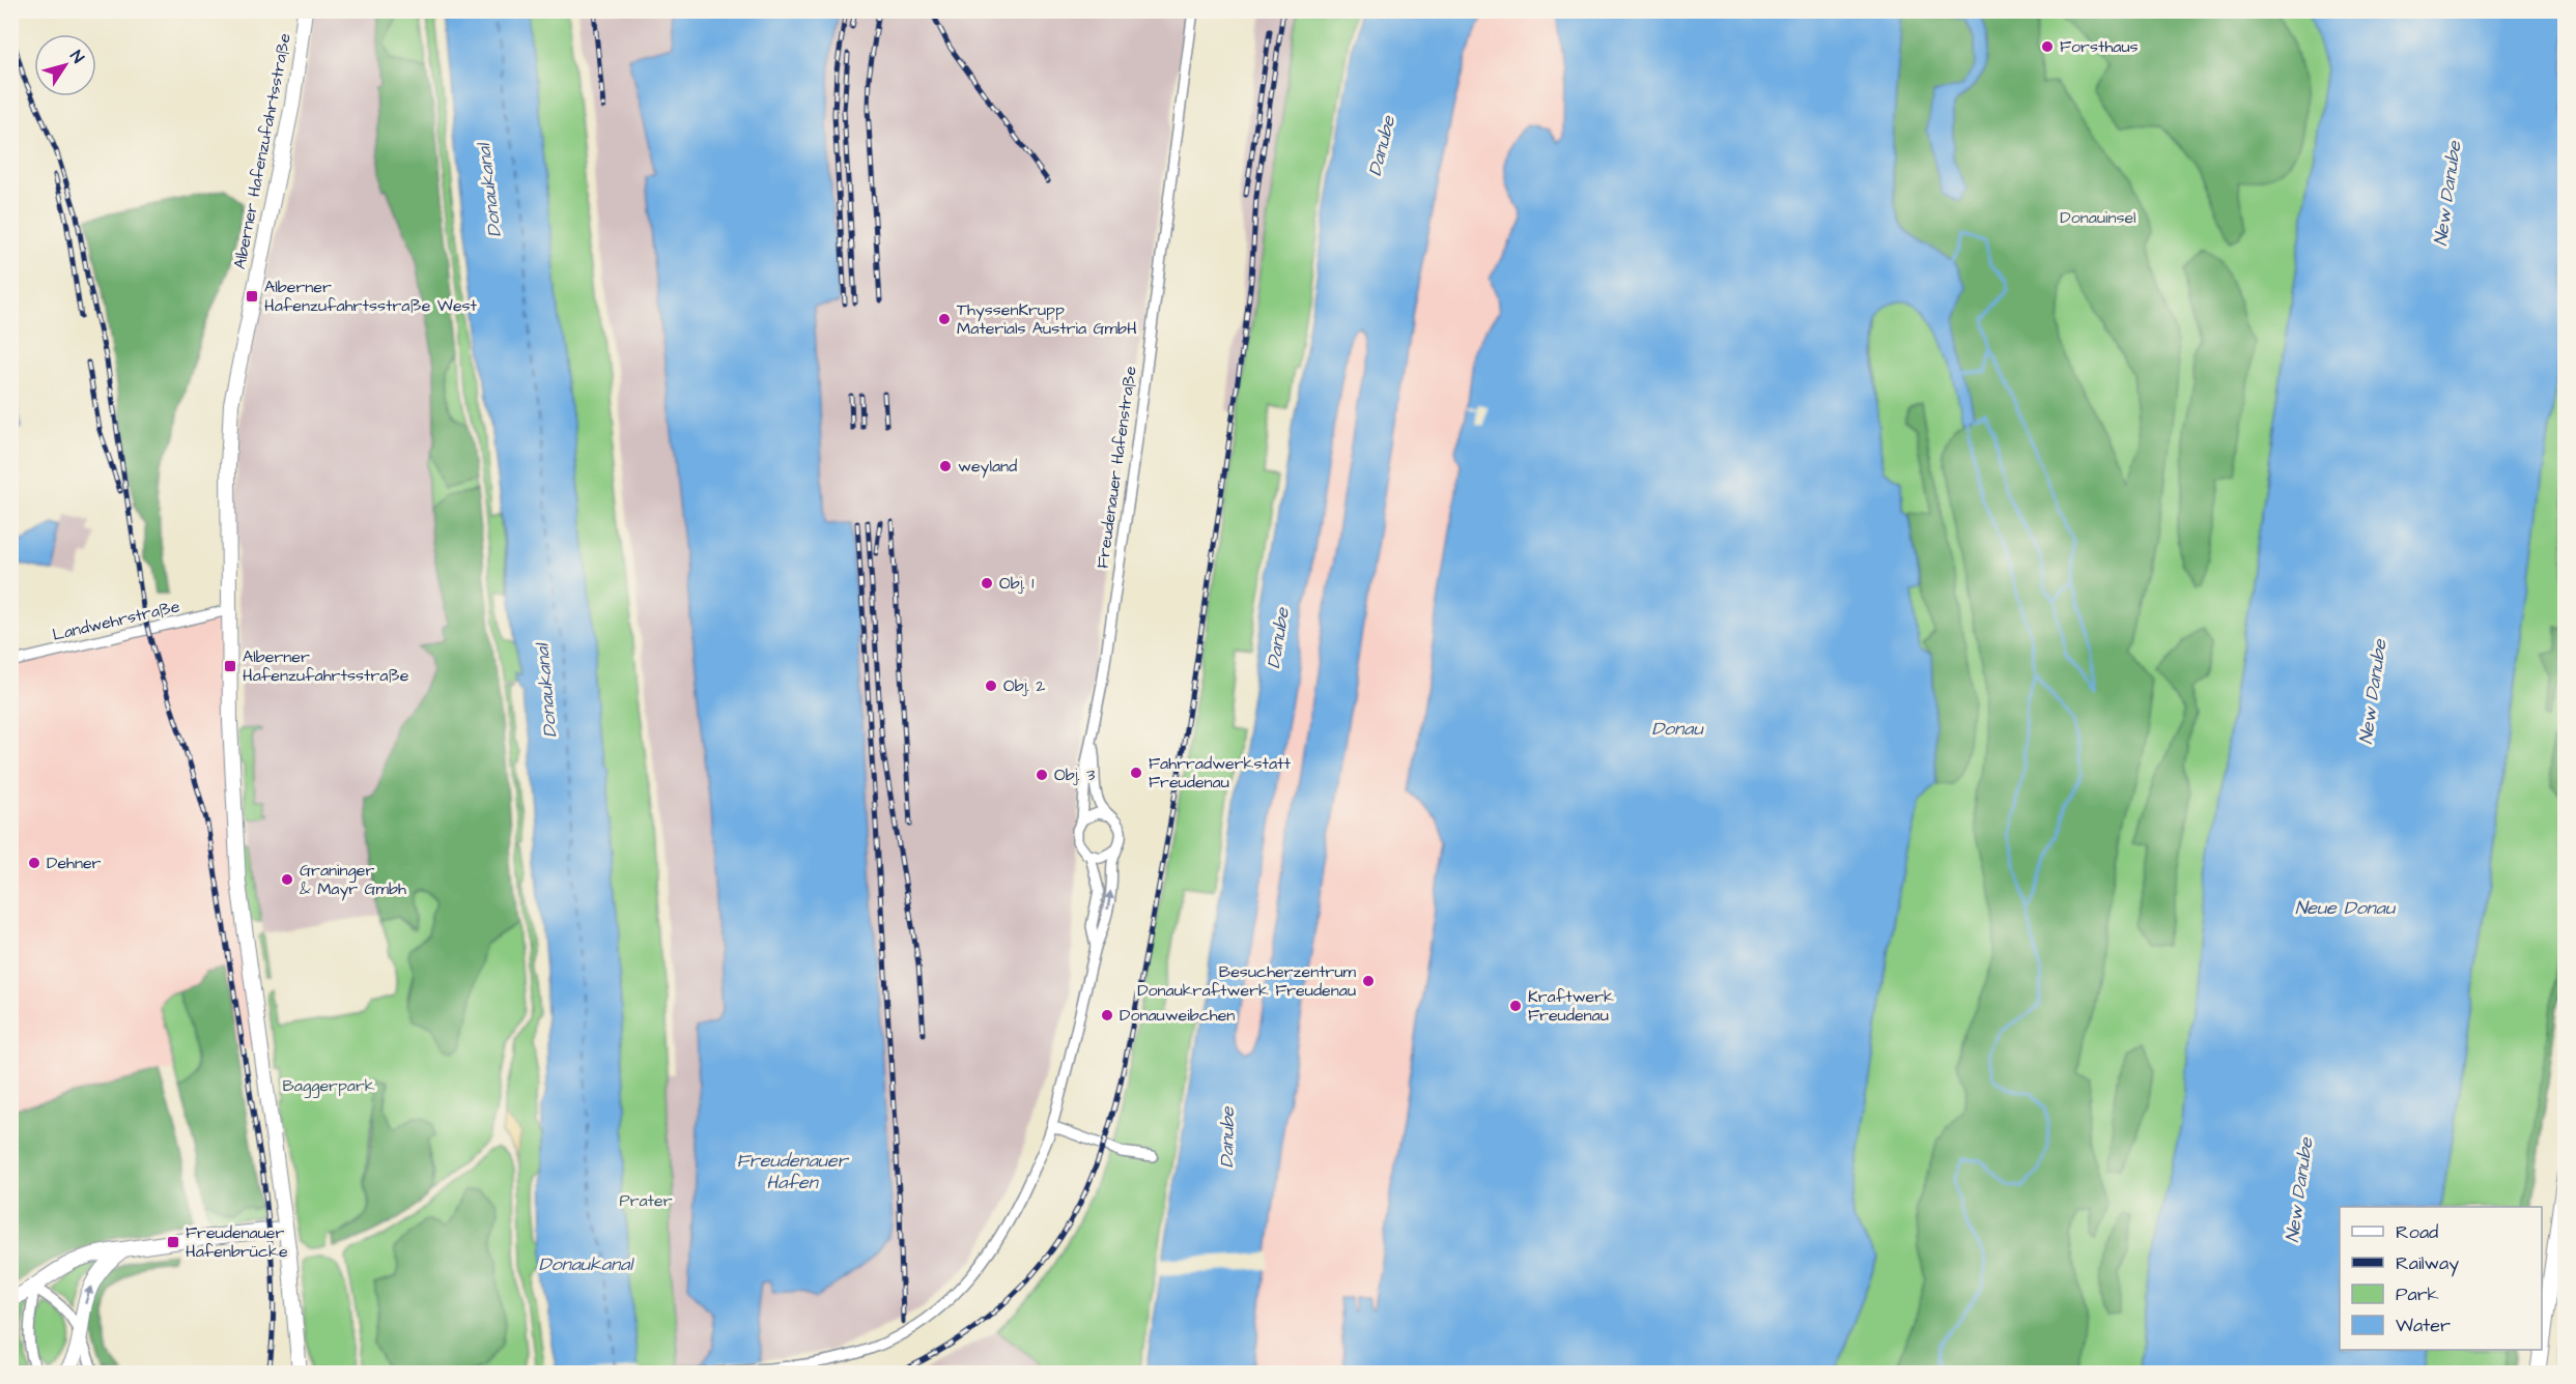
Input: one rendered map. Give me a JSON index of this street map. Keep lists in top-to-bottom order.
{
  "streets": {
    "street": ["Alberner Hafenzufahrtsstraße", "Freudenauer Hafenstraße", "Landwehrstraße"]
  },
  "crossings": [
    ["Alberner Hafenzufahrtsstraße", "Landwehrstraße"]
  ],
  "water": [
    "Danube",
    "Donaukanal",
    "New Danube",
    "Donau",
    "Neue Donau",
    "Freudenauer Hafen"
  ],
  "parks": ["Donauinsel", "Baggerpark", "Prater"],
  "places": {
    "other": [
      "Forsthaus",
      "ThyssenKrupp Materials Austria GmbH",
      "weyland",
      "Obj. 1",
      "Obj. 2",
      "Fahrradwerkstatt Freudenau",
      "Obj. 3",
      "Dehner",
      "Graninger & Mayr Gmbh",
      "Besucherzentrum Donaukraftwerk Freudenau",
      "Kraftwerk Freudenau",
      "Donauweibchen"
    ],
    "transit": ["Alberner Hafenzufahrtsstraße West", "Alberner Hafenzufahrtsstraße", "Freudenauer Hafenbrücke"]
  },
  "legend": [
    "Road",
    "Railway",
    "Park",
    "Water"
  ],
  "north": "top right"
}
